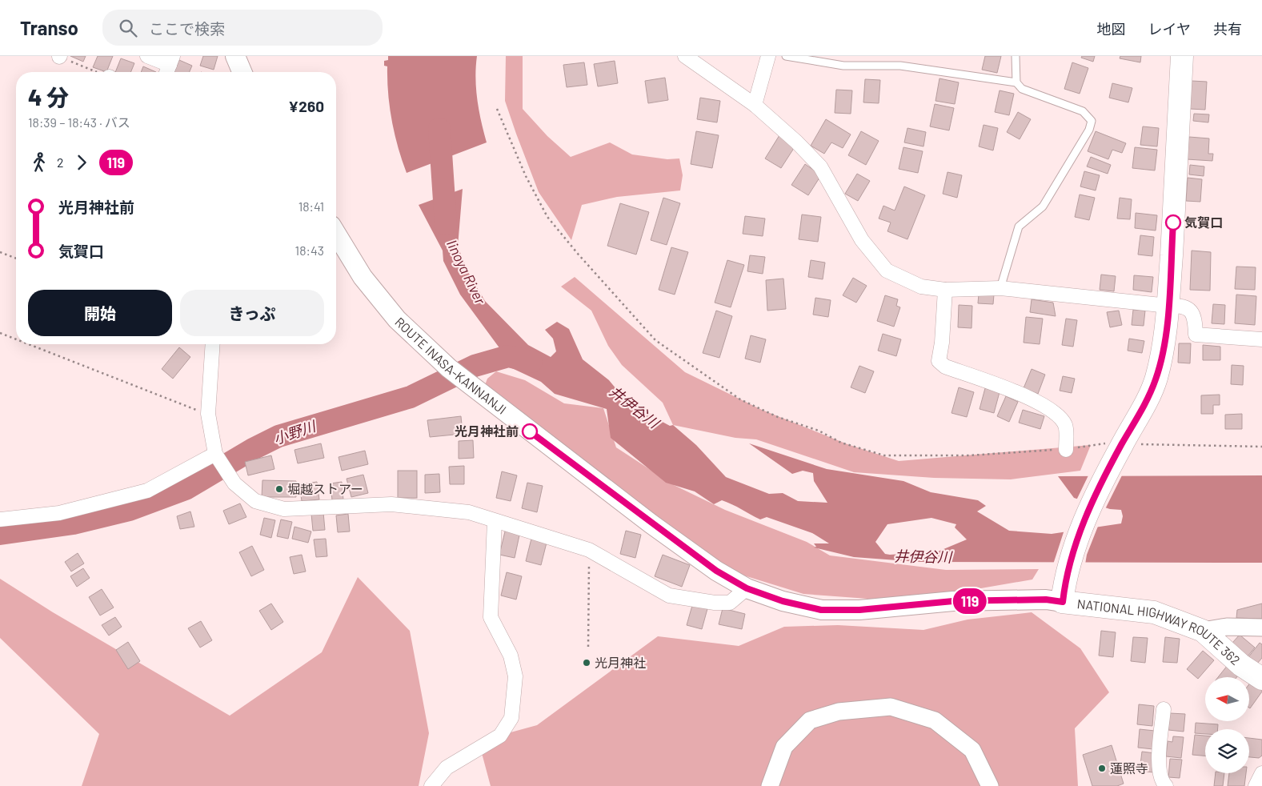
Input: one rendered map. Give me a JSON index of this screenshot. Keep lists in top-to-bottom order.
{
  "streets": {
    "highway": ["NATIONAL HIGHWAY ROUTE 362"],
    "main road": ["ROUTE INASA-KANNANJI"]
  },
  "crossings": [
    ["ROUTE INASA-KANNANJI", "NATIONAL HIGHWAY ROUTE 362"]
  ],
  "water": ["Iinoya River", "井伊谷川", "小野川"],
  "places": [
    "気賀口",
    "光月神社前",
    "堀越ストアー",
    "光月神社",
    "蓮照寺"
  ],
  "lines": ["bus line 119"],
  "north": "left",
  "page": {
    "header": "Transo",
    "search": "ここで検索",
    "nav": ["地図", "レイヤ", "共有"],
    "on_map": "119",
    "heading": ["4 分", "18:39 – 18:43 · バス", "¥260"],
    "legs": ["2", "119"],
    "list": [
      {
        "name": "光月神社前",
        "value": "18:41"
      },
      {
        "name": "気賀口",
        "value": "18:43"
      }
    ],
    "buttons": ["開始", "きっぷ"]
  }
}
